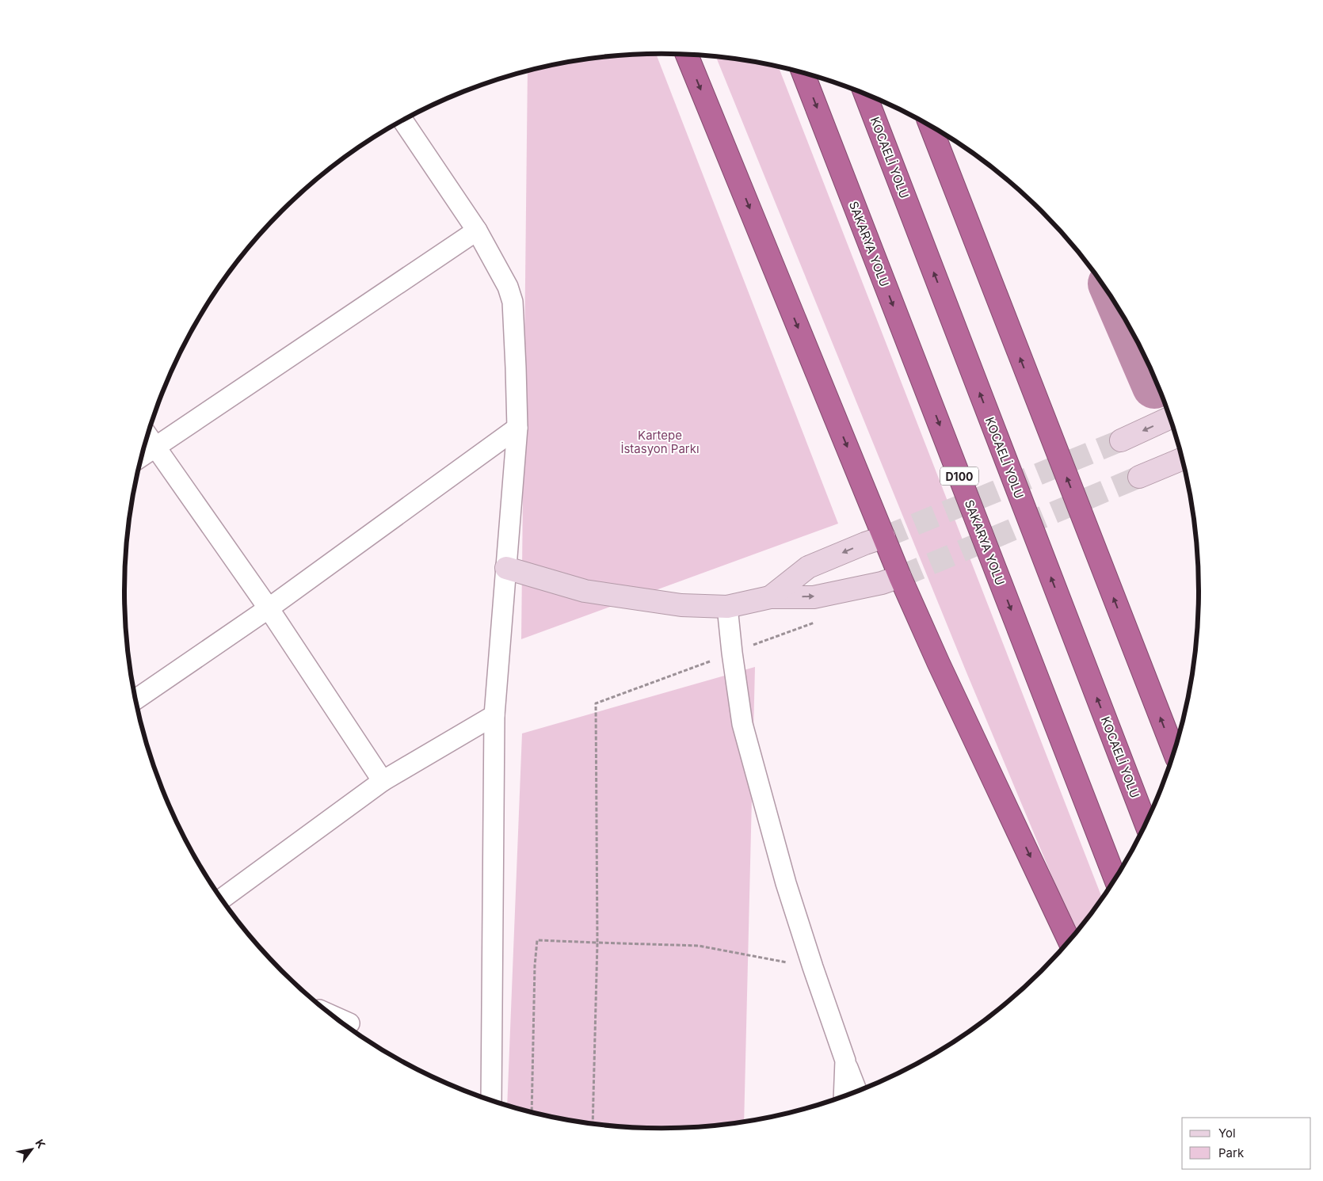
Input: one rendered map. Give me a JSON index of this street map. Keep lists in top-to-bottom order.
{
  "streets": {
    "highway": ["KOCAELİ YOLU", "SAKARYA YOLU", "D100"]
  },
  "parks": ["Kartepe İstasyon Parkı"],
  "legend": ["Yol", "Park"],
  "north": "top right"
}
